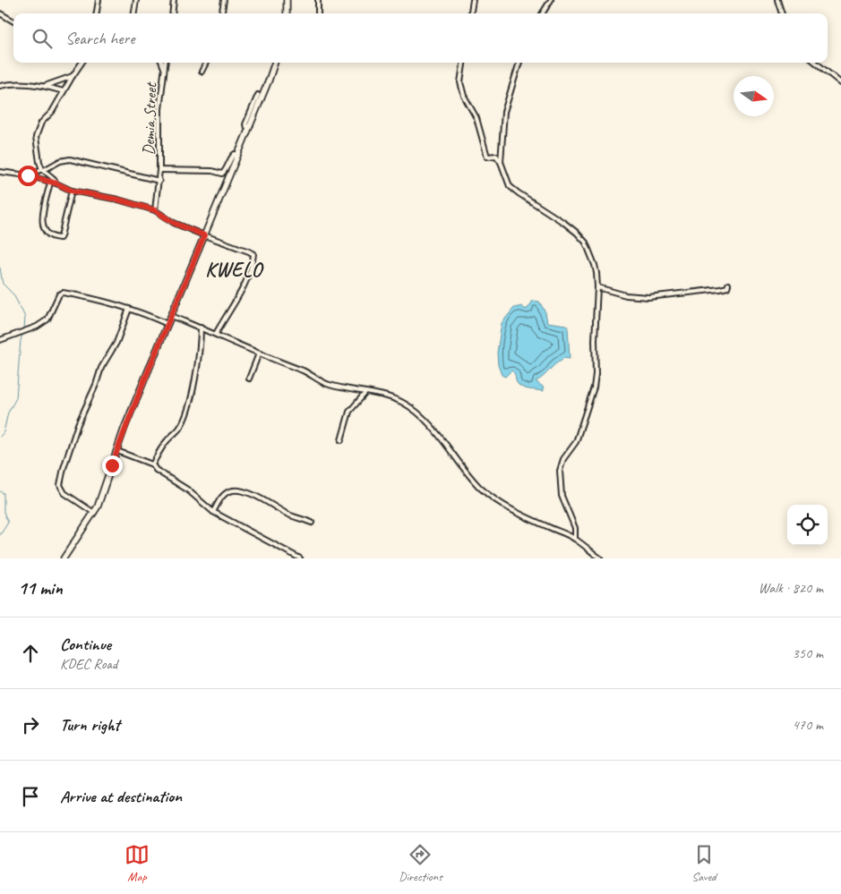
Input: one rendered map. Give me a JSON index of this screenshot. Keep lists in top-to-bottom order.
{
  "streets": {
    "street": ["Demia Street"]
  },
  "districts": ["KWELO"],
  "north": "right",
  "page": {
    "search": "Search here",
    "heading": ["11 min", "Walk · 820 m"],
    "list": [
      ["Continue", "KDEC Road", "350 m"],
      ["Turn right", "470 m"],
      "Arrive at destination"
    ],
    "nav": ["Map", "Directions", "Saved"]
  }
}
